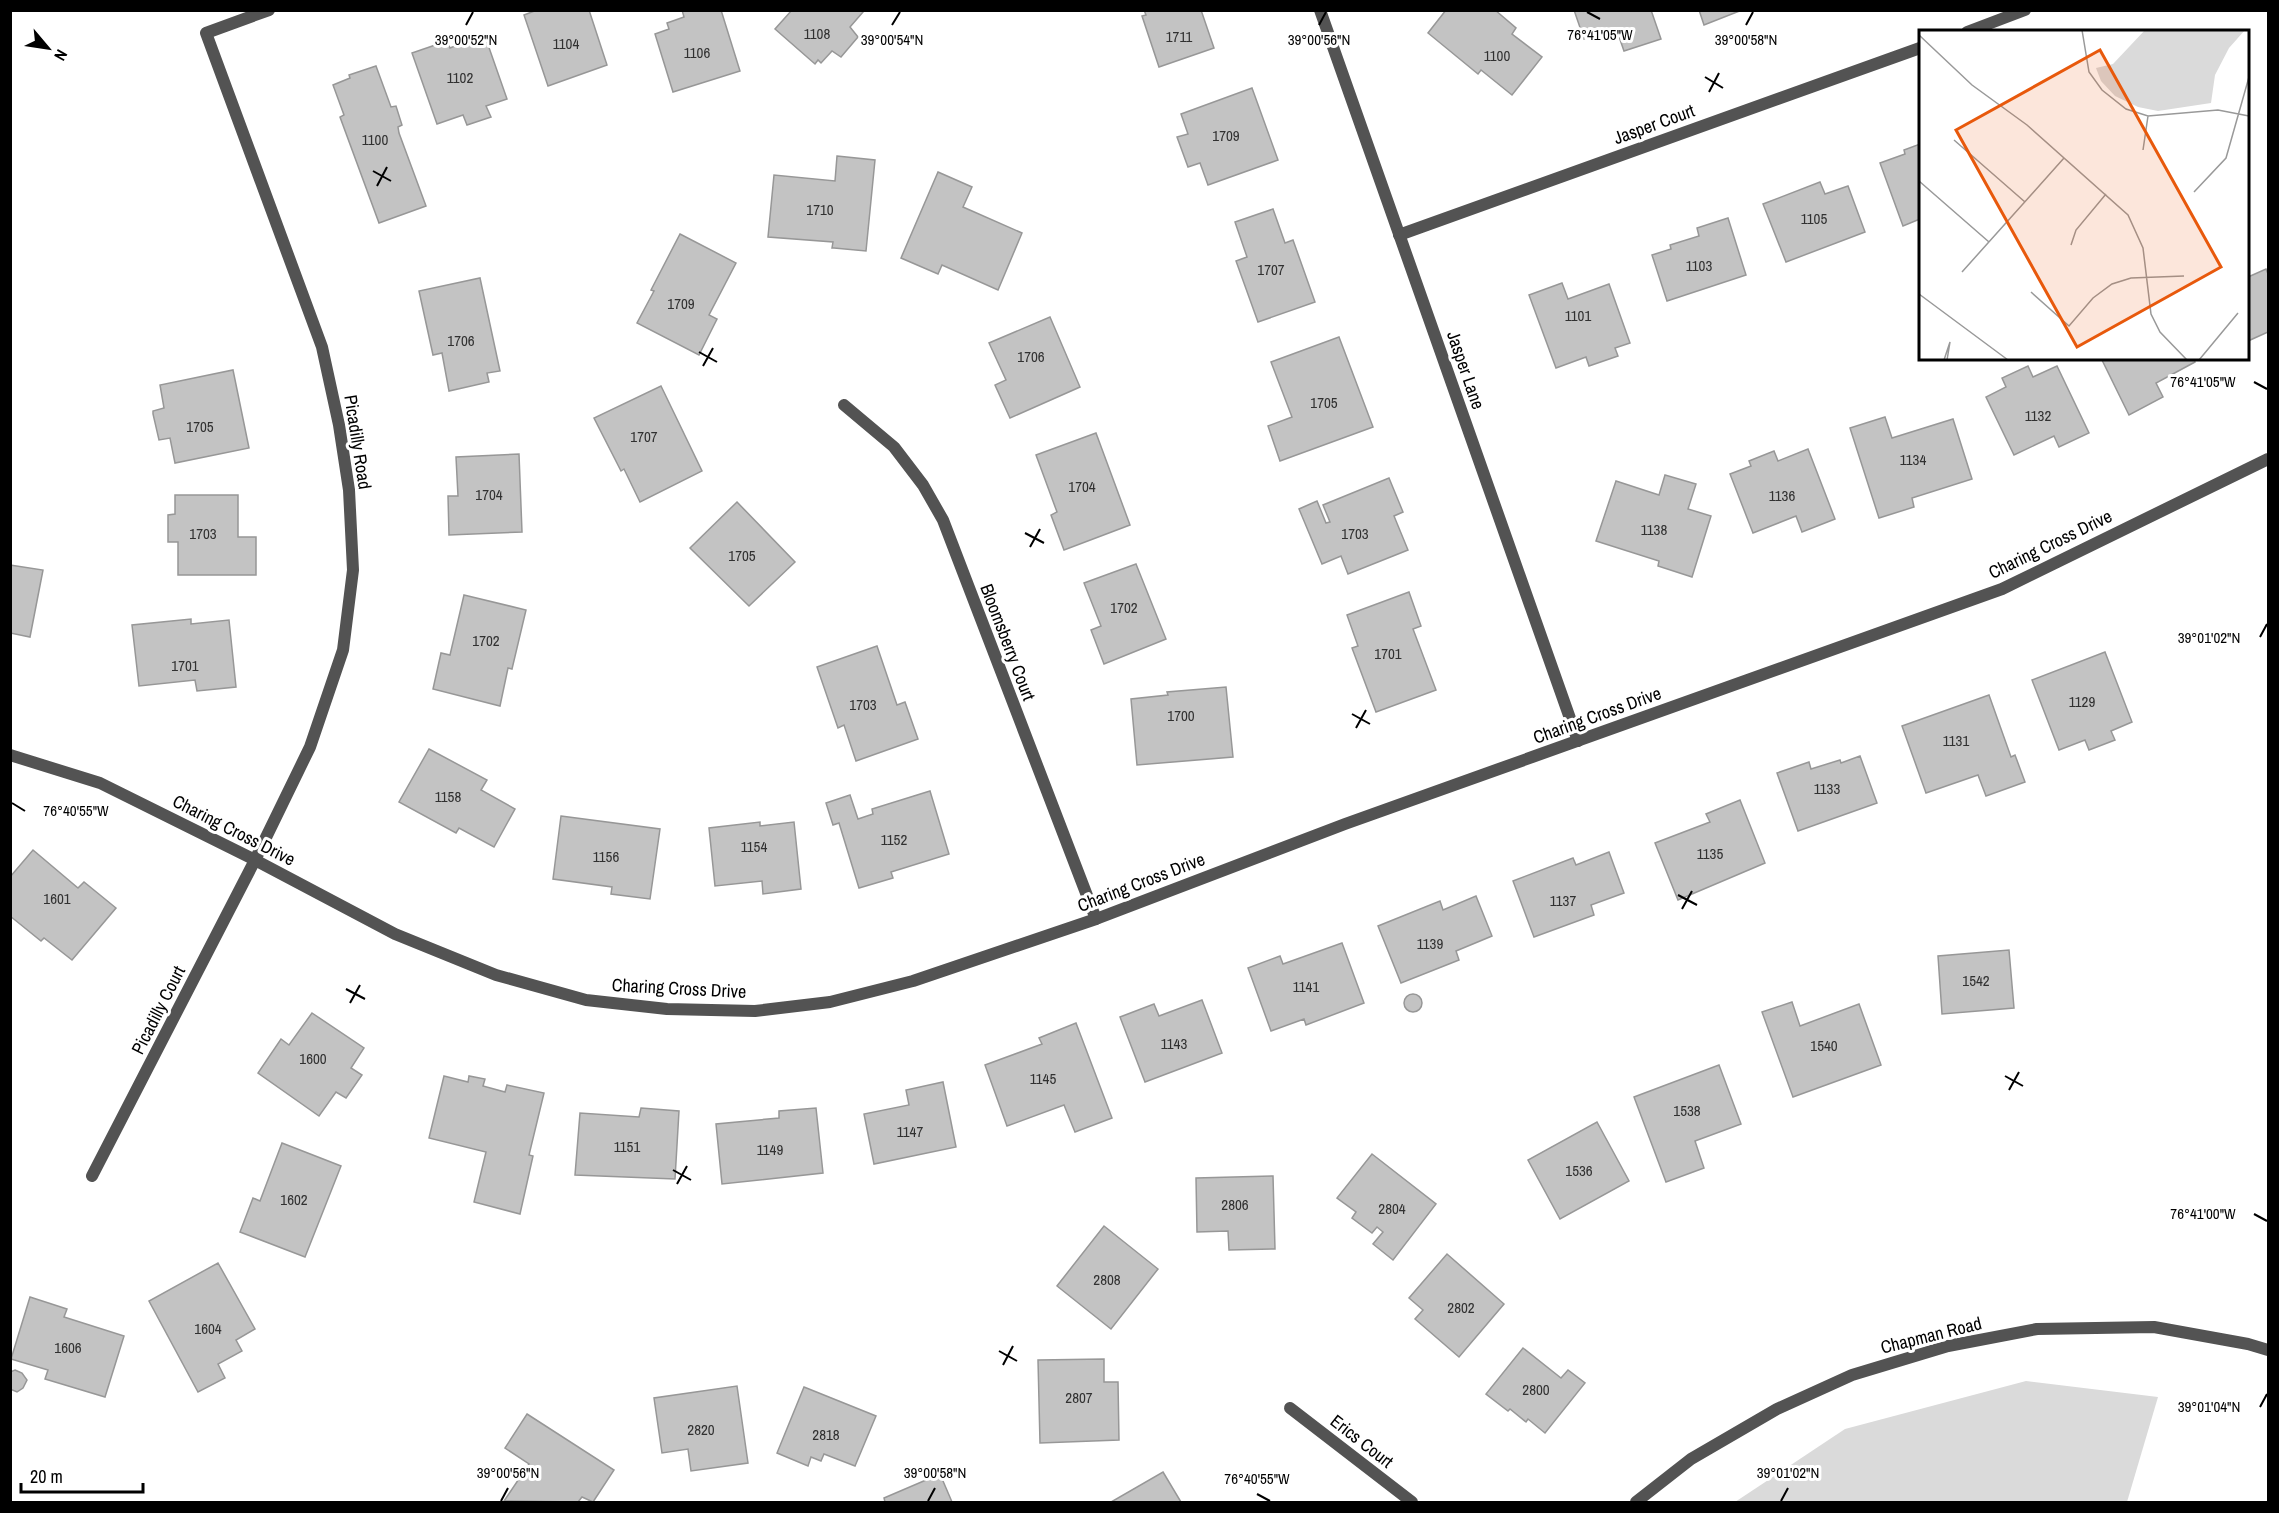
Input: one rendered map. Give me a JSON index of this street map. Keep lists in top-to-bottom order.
{
  "streets": {
    "street": [
      "Jasper Court",
      "Jasper Lane",
      "Picadilly Road",
      "Charing Cross Drive",
      "Bloomsberry Court",
      "Picadilly Court",
      "Chapman Road",
      "Erics Court"
    ]
  },
  "crossings": [
    ["Jasper Court", "Jasper Lane"],
    ["Jasper Lane", "Charing Cross Drive"],
    ["Picadilly Road", "Charing Cross Drive"],
    ["Picadilly Road", "Picadilly Court"],
    ["Charing Cross Drive", "Bloomsberry Court"],
    ["Charing Cross Drive", "Picadilly Court"]
  ],
  "house_numbers": [
    "1108",
    "1711",
    "1104",
    "1106",
    "1100",
    "1102",
    "1709",
    "1100",
    "1710",
    "1105",
    "1103",
    "1707",
    "1709",
    "1101",
    "1706",
    "1706",
    "1705",
    "1132",
    "1705",
    "1707",
    "1134",
    "1704",
    "1704",
    "1136",
    "1138",
    "1703",
    "1703",
    "1705",
    "1702",
    "1702",
    "1701",
    "1701",
    "1129",
    "1703",
    "1700",
    "1131",
    "1133",
    "1158",
    "1152",
    "1154",
    "1135",
    "1156",
    "1601",
    "1137",
    "1139",
    "1542",
    "1141",
    "1143",
    "1540",
    "1600",
    "1145",
    "1538",
    "1147",
    "1151",
    "1149",
    "1536",
    "1602",
    "2806",
    "2804",
    "2808",
    "2802",
    "1604",
    "1606",
    "2800",
    "2807",
    "2820",
    "2818"
  ],
  "scale_bar": "20 m",
  "north": "bottom right",
  "coordinates": [
    "76°41'05\"W",
    "39°00'52\"N",
    "39°00'54\"N",
    "39°00'56\"N",
    "39°00'58\"N",
    "39°01'02\"N",
    "76°40'55\"W",
    "76°41'00\"W",
    "39°01'04\"N"
  ]
}
